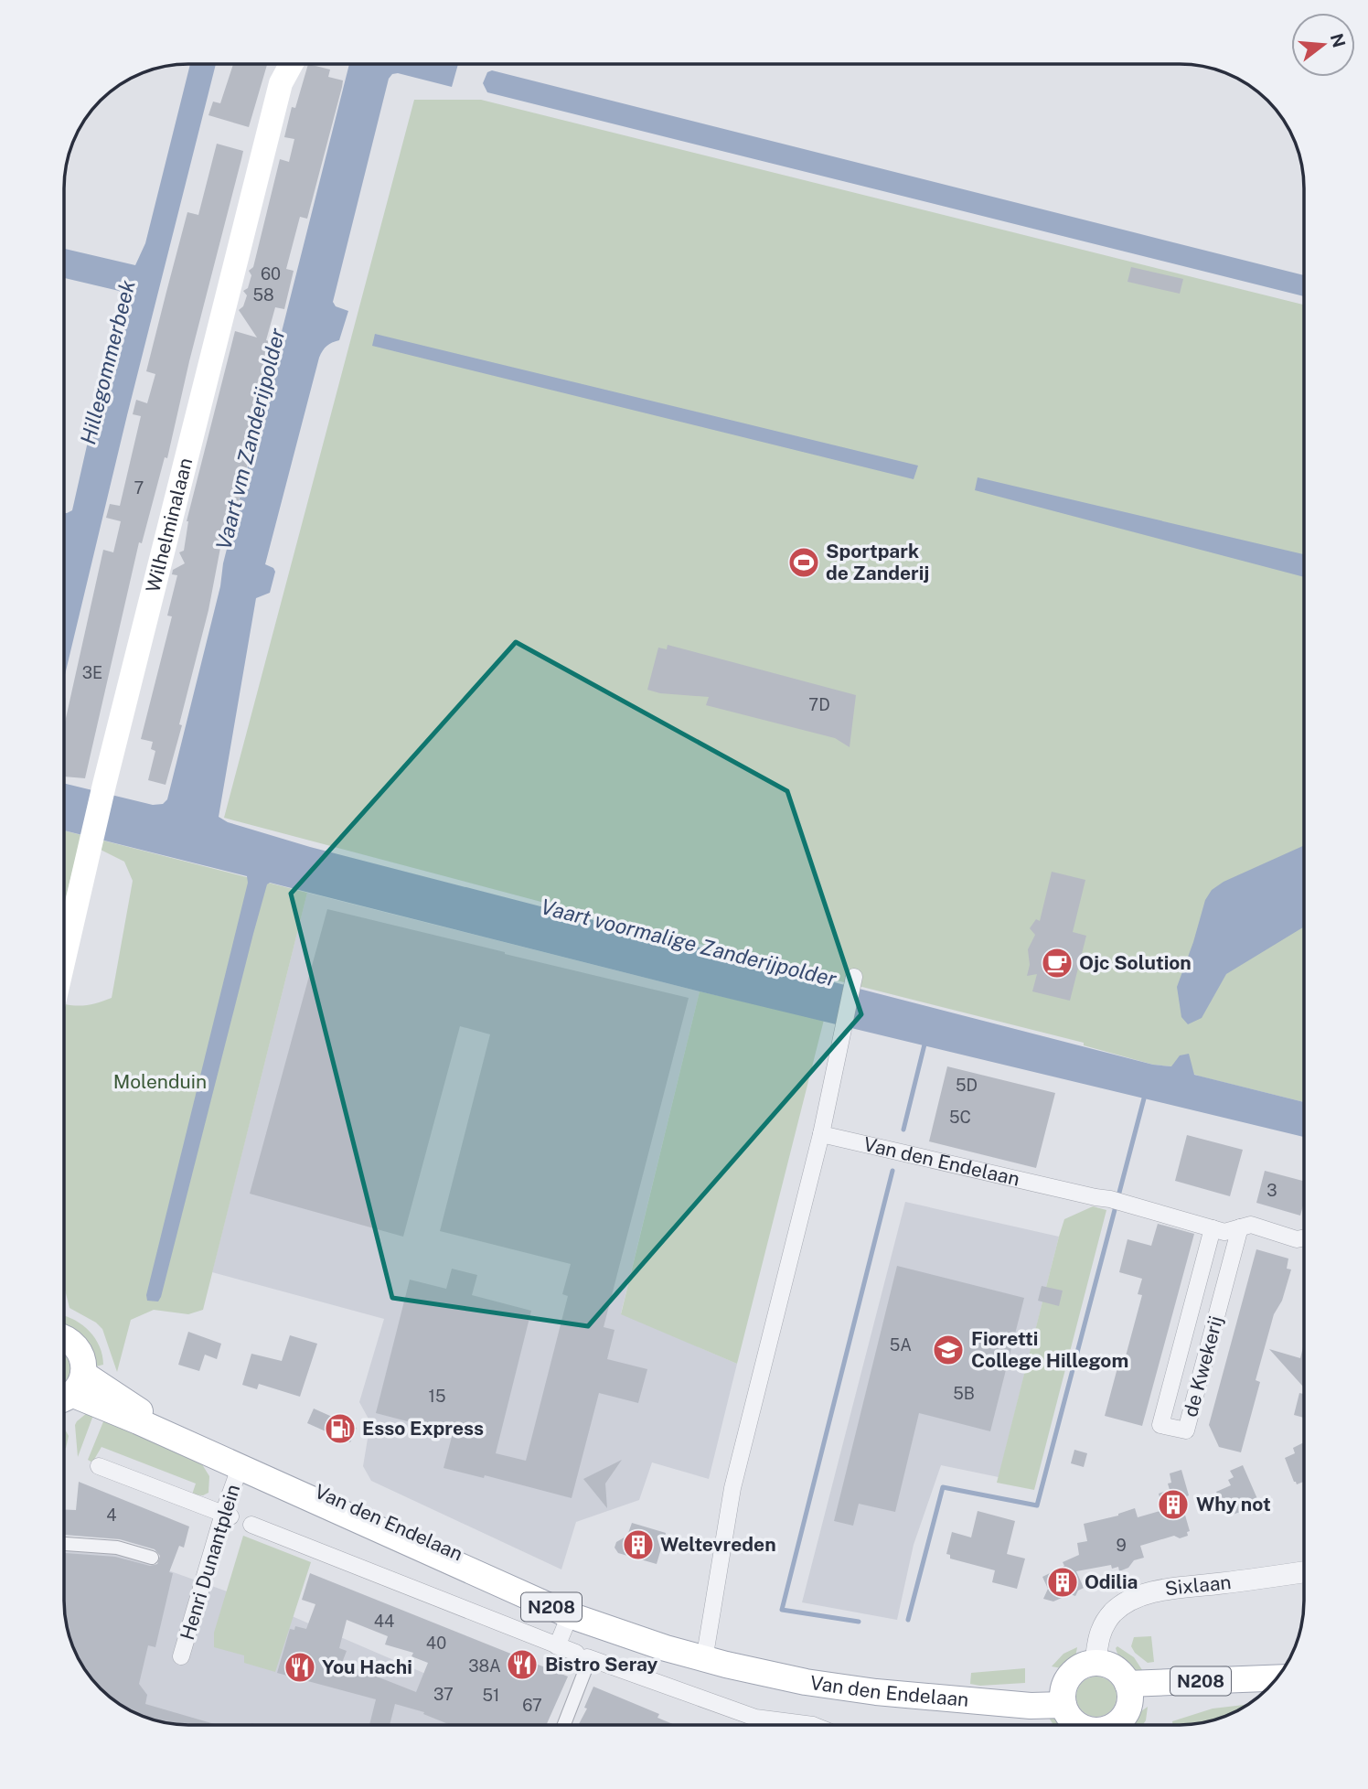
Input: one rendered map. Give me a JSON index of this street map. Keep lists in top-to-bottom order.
{
  "streets": {
    "main road": ["Wilhelminalaan", "Van den Endelaan", "N208"],
    "street": ["de Kwekerij", "Henri Dunantplein", "Sixlaan"]
  },
  "crossings": [
    ["Van den Endelaan", "de Kwekerij"],
    ["Van den Endelaan", "Henri Dunantplein"]
  ],
  "water": ["Hillegommerbeek", "Vaart vm Zanderijpolder", "Vaart voormalige Zanderijpolder"],
  "parks": ["Molenduin"],
  "places": {
    "sports": ["Sportpark de Zanderij"],
    "cafe": ["Ojc Solution"],
    "school or university": ["Fioretti College Hillegom"],
    "fuel station": ["Esso Express"],
    "building": ["Why not", "Weltevreden", "Odilia"],
    "restaurant": ["Bistro Seray", "You Hachi"]
  },
  "house_numbers": [
    "60",
    "58",
    "7",
    "3E",
    "7D",
    "5D",
    "5C",
    "3",
    "5A",
    "5B",
    "15",
    "4",
    "9",
    "44",
    "40",
    "38A",
    "37",
    "51",
    "67"
  ],
  "north": "right"
}
